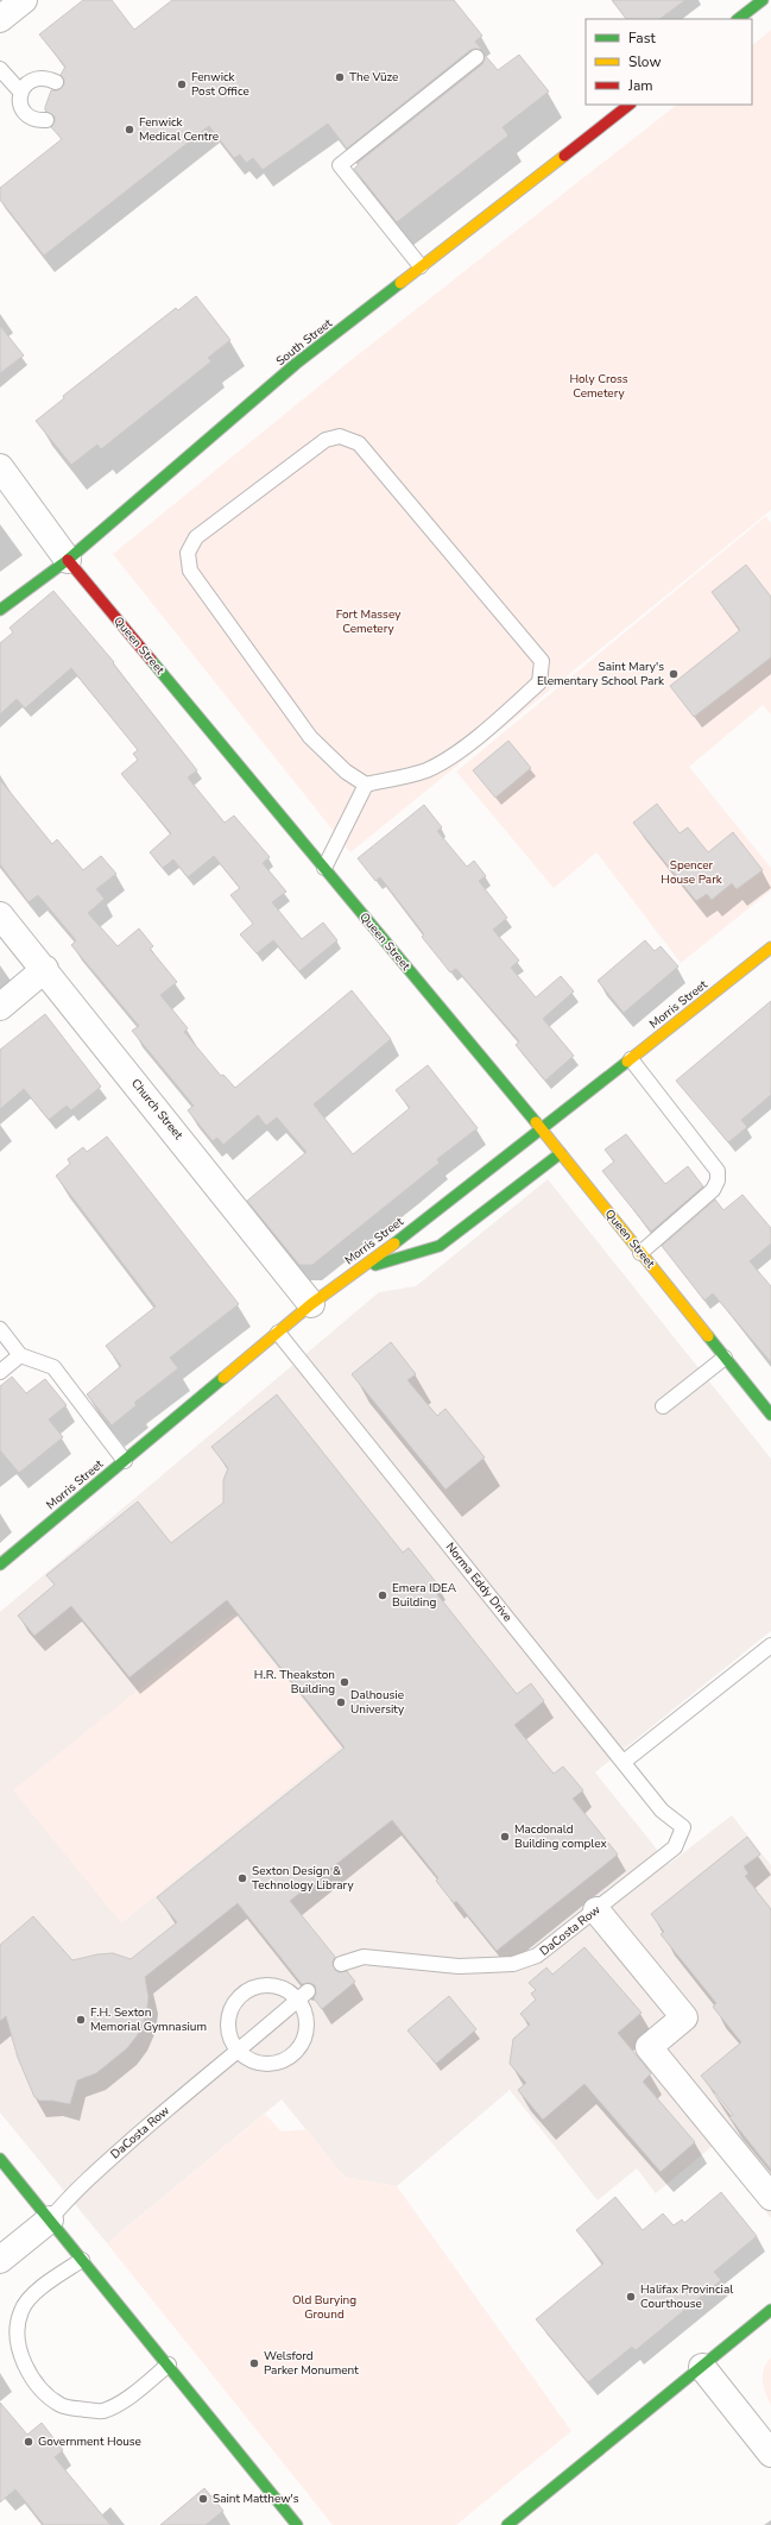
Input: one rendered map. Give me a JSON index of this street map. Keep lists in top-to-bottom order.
{
  "streets": {
    "street": [
      "South Street",
      "Queen Street",
      "Morris Street",
      "Church Street"
    ],
    "lane": ["Norma Eddy Drive", "DaCosta Row"]
  },
  "crossings": [
    ["South Street", "Queen Street"],
    ["Queen Street", "Morris Street"],
    ["Morris Street", "Church Street"],
    ["Morris Street", "Norma Eddy Drive"],
    ["Norma Eddy Drive", "DaCosta Row"]
  ],
  "parks": [
    "Holy Cross Cemetery",
    "Fort Massey Cemetery",
    "Spencer House Park",
    "Old Burying Ground"
  ],
  "places": [
    "The Vüze",
    "Fenwick Post Office",
    "Fenwick Medical Centre",
    "Saint Mary's Elementary School Park",
    "Emera IDEA Building",
    "H.R. Theakston Building",
    "Dalhousie University",
    "Macdonald Building complex",
    "Sexton Design & Technology Library",
    "F.H. Sexton Memorial Gymnasium",
    "Halifax Provincial Courthouse",
    "Welsford Parker Monument",
    "Government House",
    "Saint Matthew's"
  ],
  "legend": ["Fast", "Slow", "Jam"]
}
